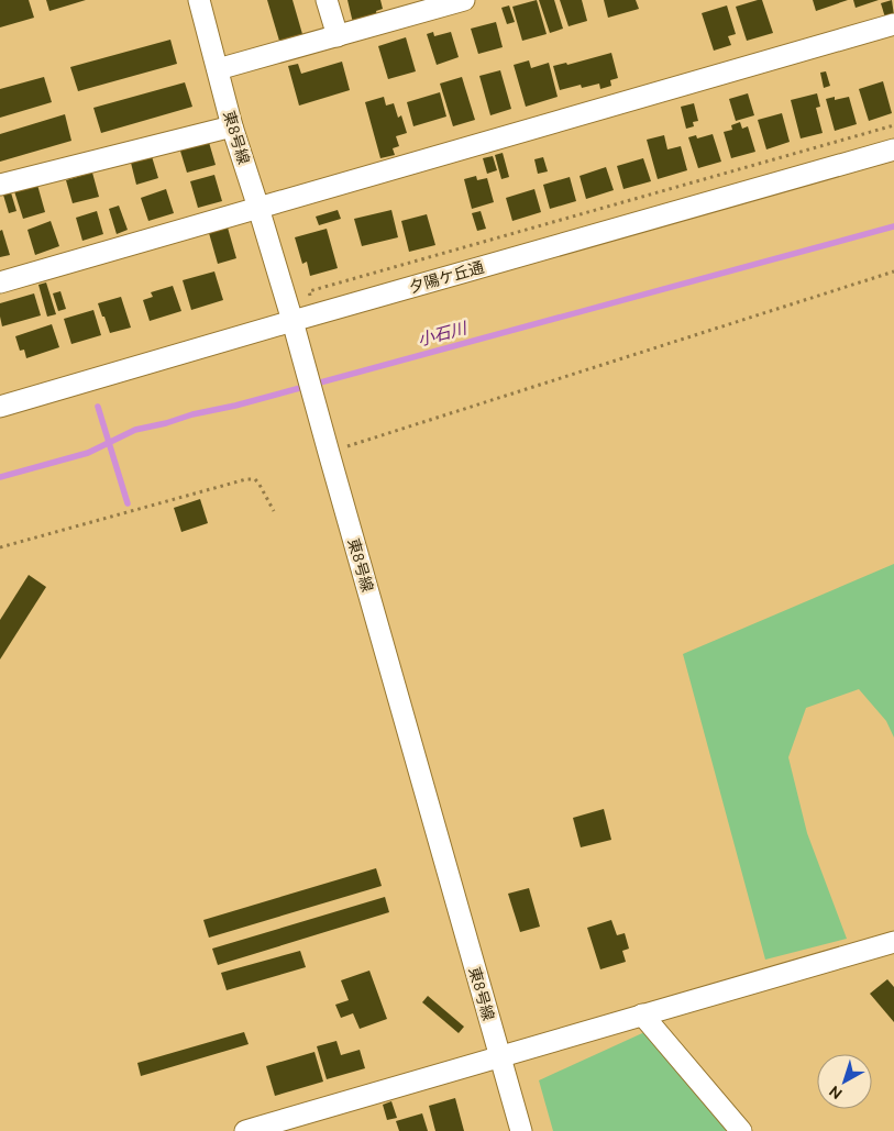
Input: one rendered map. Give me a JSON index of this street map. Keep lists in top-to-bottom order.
{
  "streets": {
    "street": ["東8号線", "夕陽ケ丘通"]
  },
  "crossings": [
    ["東8号線", "夕陽ケ丘通"]
  ],
  "water": ["小石川"],
  "north": "bottom left"
}
